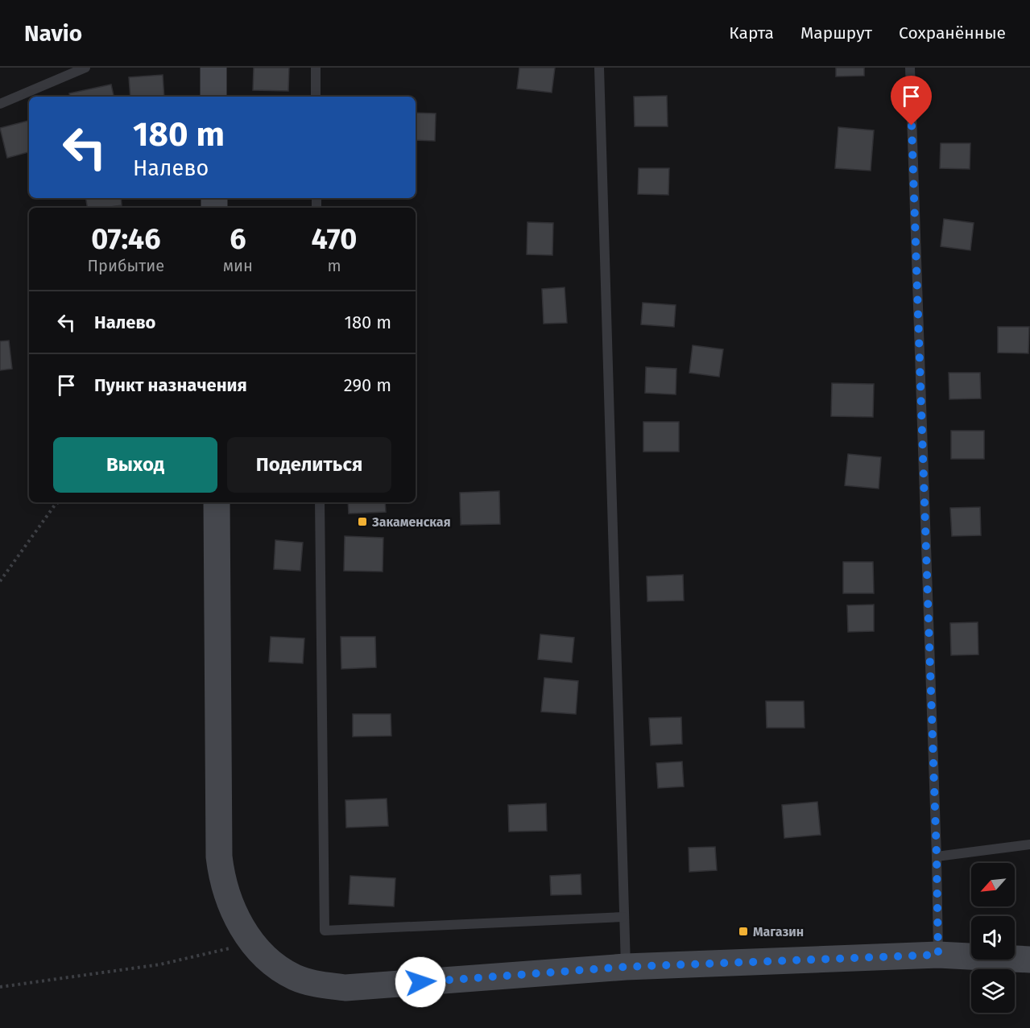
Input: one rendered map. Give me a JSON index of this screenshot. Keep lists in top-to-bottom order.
{
  "places": {
    "transit": ["Закаменская", "Магазин"]
  },
  "north": "bottom left",
  "page": {
    "header": "Navio",
    "nav": ["Карта", "Маршрут", "Сохранённые"],
    "turn": ["180 m", "Налево"],
    "eta": [
      "07:46",
      "Прибытие",
      "6",
      "мин",
      "470",
      "m"
    ],
    "list": [
      {
        "name": "Налево",
        "value": "180 m"
      },
      {
        "name": "Пункт назначения",
        "value": "290 m"
      }
    ],
    "buttons": ["Выход", "Поделиться"]
  }
}
